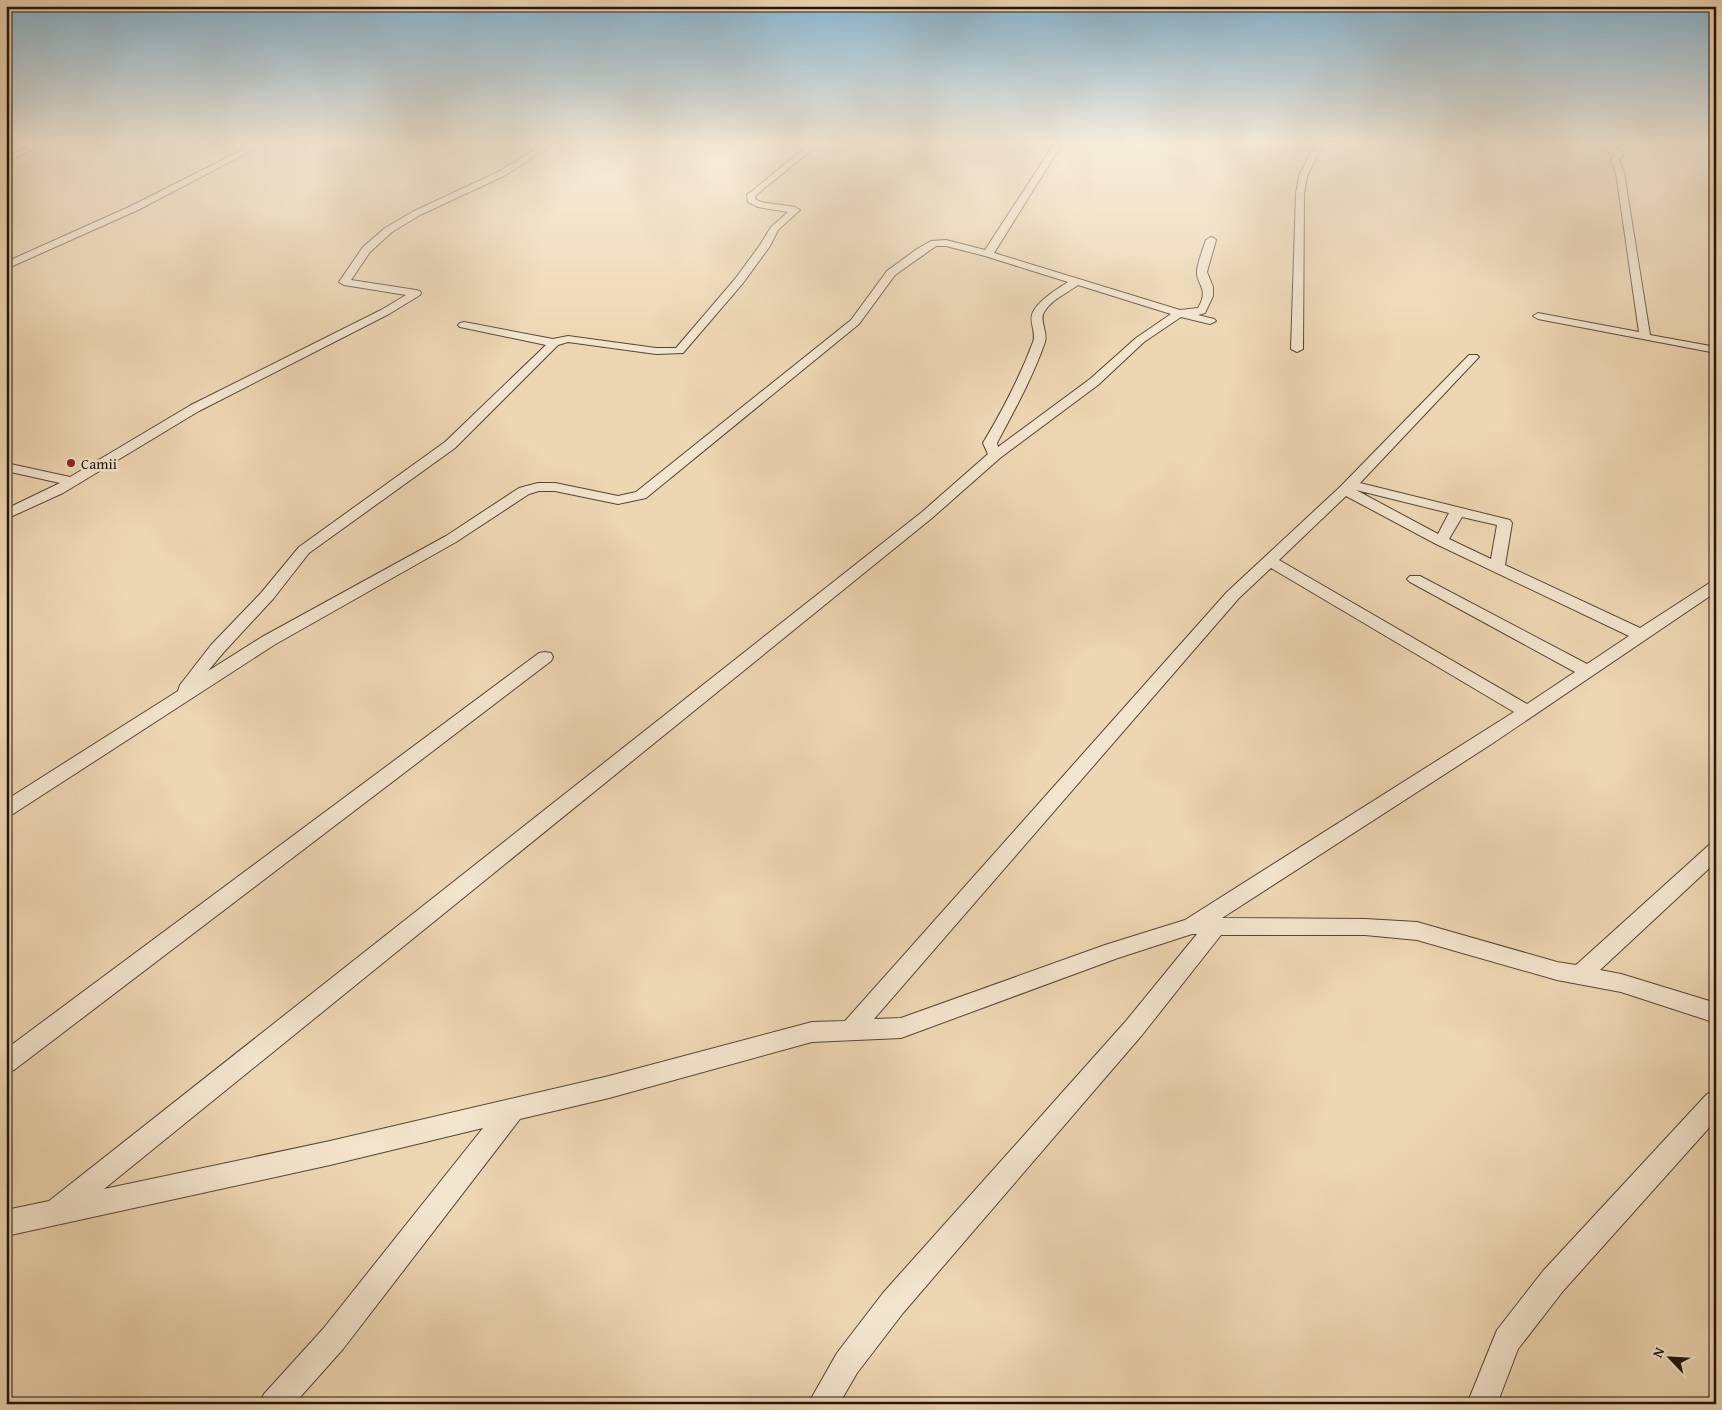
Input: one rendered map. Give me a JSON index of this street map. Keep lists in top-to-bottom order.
{
  "places": ["Camii"],
  "north": "top left"
}
